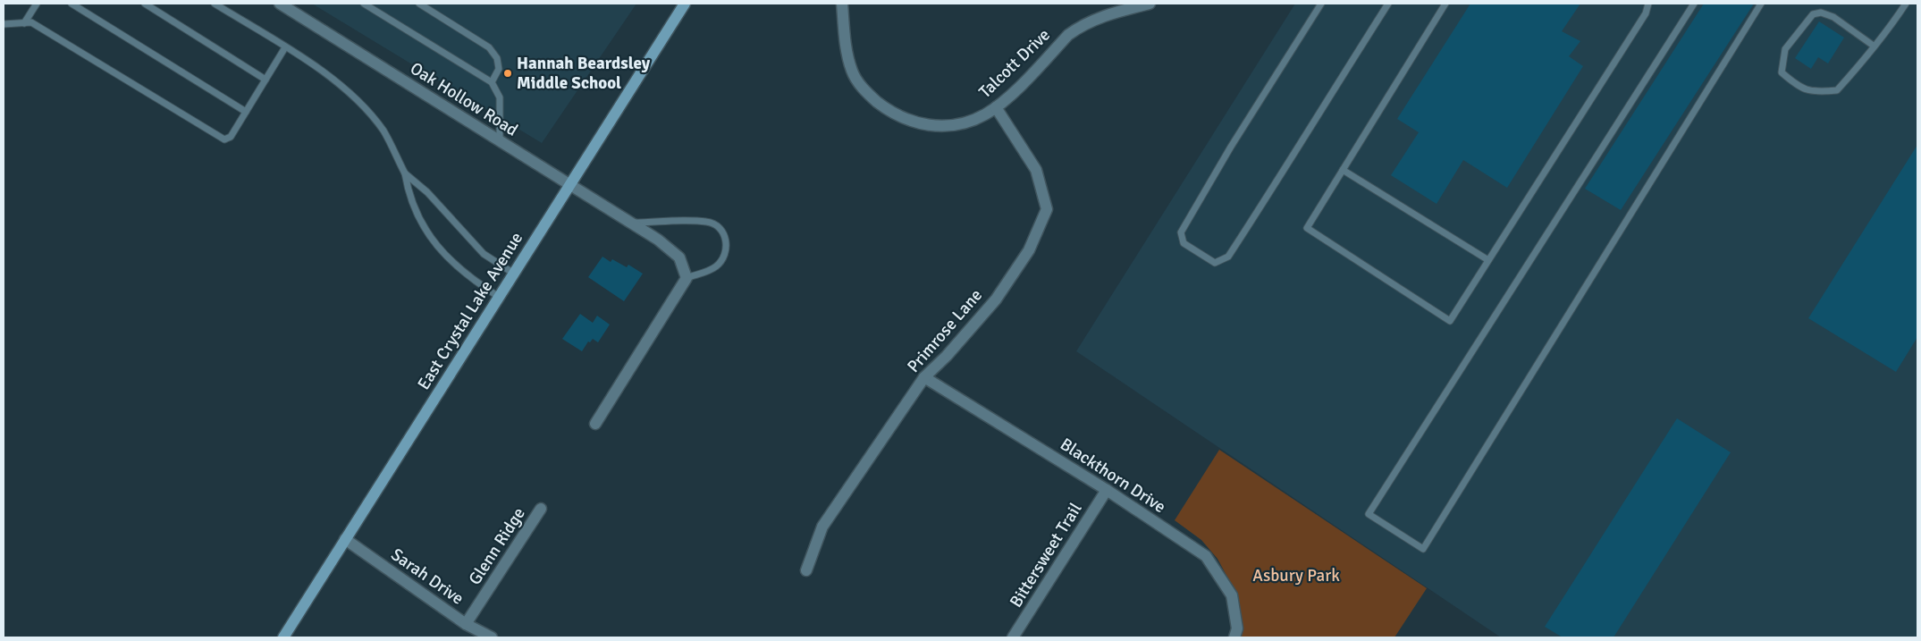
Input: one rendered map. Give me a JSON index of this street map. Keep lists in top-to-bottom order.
{
  "streets": {
    "street": [
      "Talcott Drive",
      "Oak Hollow Road",
      "East Crystal Lake Avenue",
      "Primrose Lane",
      "Blackthorn Drive",
      "Glenn Ridge",
      "Bittersweet Trail",
      "Sarah Drive"
    ]
  },
  "crossings": [
    ["Talcott Drive", "Primrose Lane"],
    ["Oak Hollow Road", "East Crystal Lake Avenue"],
    ["East Crystal Lake Avenue", "Sarah Drive"],
    ["Primrose Lane", "Blackthorn Drive"],
    ["Blackthorn Drive", "Bittersweet Trail"],
    ["Glenn Ridge", "Sarah Drive"]
  ],
  "parks": ["Asbury Park"],
  "places": ["Hannah Beardsley Middle School"]
}
